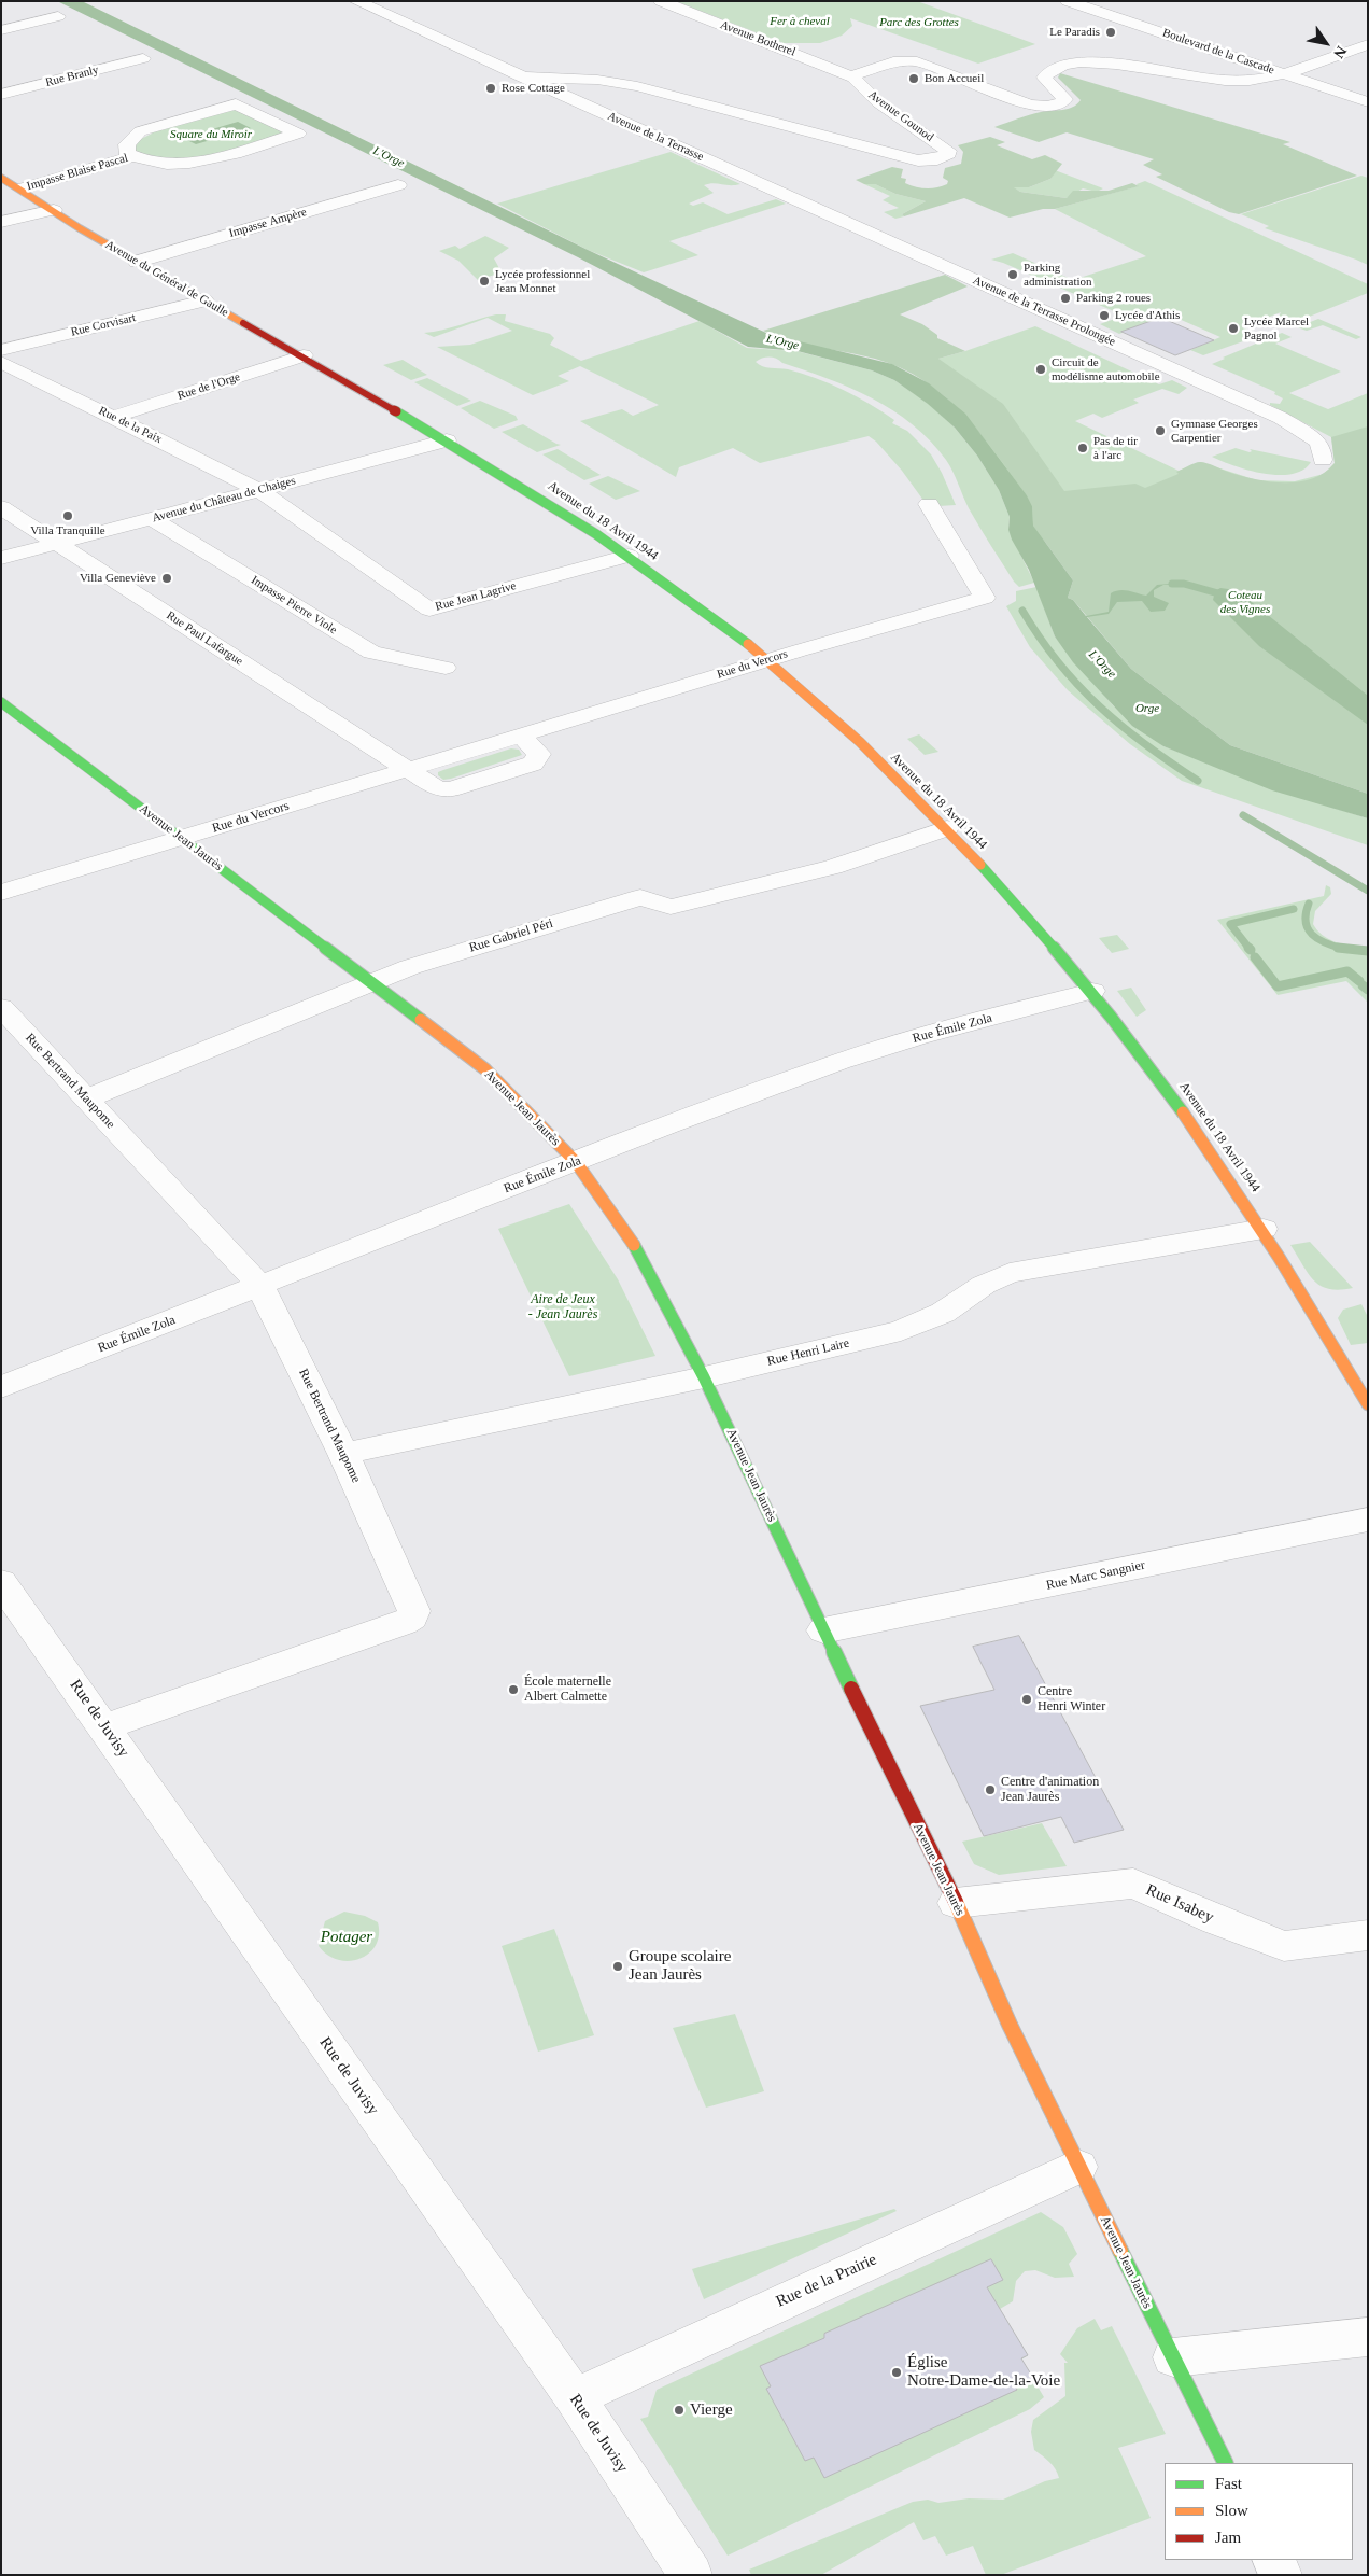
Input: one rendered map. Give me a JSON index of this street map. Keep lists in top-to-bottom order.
{
  "streets": {
    "street": [
      "Avenue Botherel",
      "Boulevard de la Cascade",
      "Rue Branly",
      "Avenue Gounod",
      "Avenue de la Terrasse",
      "Impasse Blaise Pascal",
      "Impasse Ampère",
      "Avenue du Général de Gaulle",
      "Avenue de la Terrasse Prolongée",
      "Rue Corvisart",
      "Rue de l'Orge",
      "Rue de la Paix",
      "Avenue du Château de Chaiges",
      "Avenue du 18 Avril 1944",
      "Rue Jean Lagrive",
      "Impasse Pierre Viole",
      "Rue Paul Lafargue",
      "Rue du Vercors",
      "Avenue Jean Jaurès",
      "Rue Gabriel Péri",
      "Rue Émile Zola",
      "Rue Bertrand Maupome",
      "Rue Henri Laire",
      "Rue Marc Sangnier",
      "Rue de Juvisy",
      "Rue Isabey",
      "Rue de la Prairie"
    ]
  },
  "crossings": [
    ["Avenue Botherel", "Avenue Gounod"],
    ["Boulevard de la Cascade", "Avenue Gounod"],
    ["Avenue Gounod", "Avenue de la Terrasse"],
    ["Avenue de la Terrasse", "Avenue de la Terrasse Prolongée"],
    ["Impasse Blaise Pascal", "Avenue du Général de Gaulle"],
    ["Impasse Ampère", "Avenue du Général de Gaulle"],
    ["Avenue du Général de Gaulle", "Rue Corvisart"],
    ["Avenue du Général de Gaulle", "Rue de l'Orge"],
    ["Avenue du Général de Gaulle", "Avenue du 18 Avril 1944"],
    ["Rue de l'Orge", "Rue de la Paix"],
    ["Rue de la Paix", "Avenue du Château de Chaiges"],
    ["Rue de la Paix", "Rue Jean Lagrive"],
    ["Avenue du Château de Chaiges", "Avenue du 18 Avril 1944"],
    ["Avenue du Château de Chaiges", "Rue Jean Lagrive"],
    ["Avenue du Château de Chaiges", "Impasse Pierre Viole"],
    ["Avenue du Château de Chaiges", "Rue Paul Lafargue"],
    ["Avenue du 18 Avril 1944", "Rue Jean Lagrive"],
    ["Avenue du 18 Avril 1944", "Rue du Vercors"],
    ["Avenue du 18 Avril 1944", "Rue Gabriel Péri"],
    ["Avenue du 18 Avril 1944", "Rue Émile Zola"],
    ["Avenue du 18 Avril 1944", "Rue Henri Laire"],
    ["Rue Paul Lafargue", "Rue du Vercors"],
    ["Rue du Vercors", "Avenue Jean Jaurès"],
    ["Avenue Jean Jaurès", "Rue Gabriel Péri"],
    ["Avenue Jean Jaurès", "Rue Émile Zola"],
    ["Avenue Jean Jaurès", "Rue Henri Laire"],
    ["Avenue Jean Jaurès", "Rue Marc Sangnier"],
    ["Avenue Jean Jaurès", "Rue Isabey"],
    ["Avenue Jean Jaurès", "Rue de la Prairie"],
    ["Rue Gabriel Péri", "Rue Bertrand Maupome"],
    ["Rue Émile Zola", "Rue Bertrand Maupome"],
    ["Rue Bertrand Maupome", "Rue Henri Laire"],
    ["Rue Bertrand Maupome", "Rue de Juvisy"],
    ["Rue de Juvisy", "Rue de la Prairie"]
  ],
  "water": ["L'Orge", "Orge"],
  "parks": [
    "Fer à cheval",
    "Parc des Grottes",
    "Square du Miroir",
    "Coteau des Vignes",
    "Aire de Jeux - Jean Jaurès",
    "Potager"
  ],
  "places": [
    "Le Paradis",
    "Bon Accueil",
    "Rose Cottage",
    "Parking administration",
    "Lycée professionnel Jean Monnet",
    "Parking 2 roues",
    "Lycée d'Athis",
    "Lycée Marcel Pagnol",
    "Circuit de modélisme automobile",
    "Gymnase Georges Carpentier",
    "Pas de tir à l'arc",
    "Villa Tranquille",
    "Villa Geneviève",
    "École maternelle Albert Calmette",
    "Centre Henri Winter",
    "Centre d'animation Jean Jaurès",
    "Groupe scolaire Jean Jaurès",
    "Église Notre-Dame-de-la-Voie",
    "Vierge"
  ],
  "legend": ["Fast", "Slow", "Jam"],
  "north": "bottom right"
}
